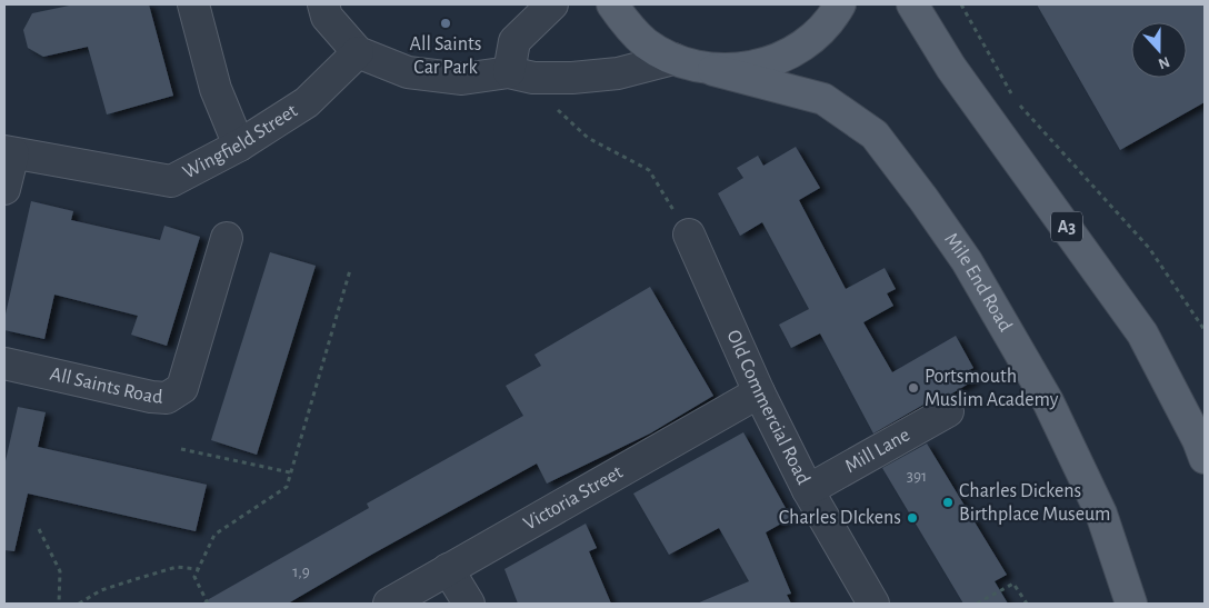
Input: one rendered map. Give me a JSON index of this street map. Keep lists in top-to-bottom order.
{
  "streets": {
    "main road": ["A3", "Mile End Road"],
    "street": [
      "Wingfield Street",
      "All Saints Road",
      "Old Commercial Road",
      "Mill Lane",
      "Victoria Street"
    ]
  },
  "crossings": [
    ["Old Commercial Road", "Mill Lane"],
    ["Old Commercial Road", "Victoria Street"]
  ],
  "places": [
    "All Saints Car Park",
    "Portsmouth Muslim Academy",
    "Charles Dickens Birthplace Museum",
    "Charles DIckens"
  ],
  "house_numbers": ["391", "1,9"],
  "north": "bottom"
}
